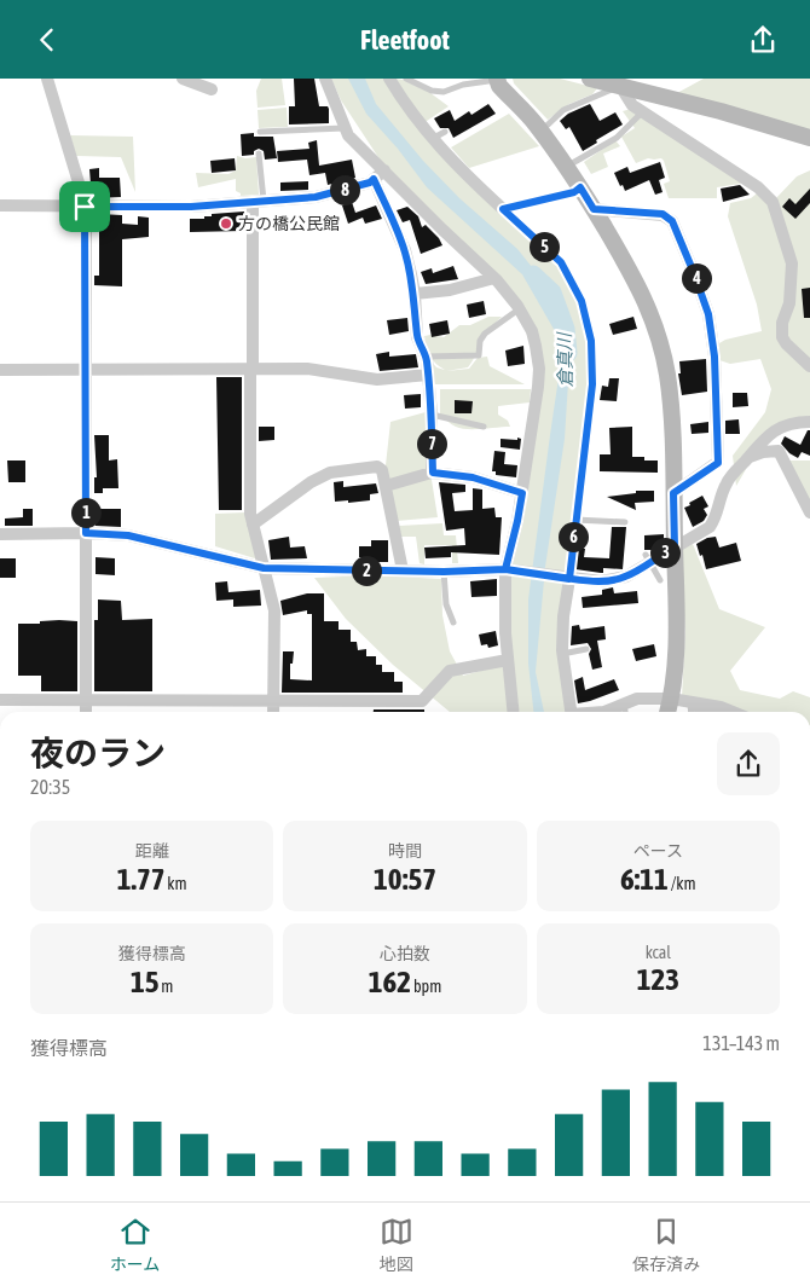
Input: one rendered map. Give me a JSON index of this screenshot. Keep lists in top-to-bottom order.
{
  "water": ["倉真川"],
  "places": ["方の橋公民館"],
  "page": {
    "header": "Fleetfoot",
    "pins": [
      "8",
      "5",
      "4",
      "7",
      "1",
      "6",
      "3",
      "2"
    ],
    "heading": ["夜のラン", "20:35"],
    "stats": [
      ["距離", "1.77 km"],
      ["時間", "10:57"],
      ["ペース", "6:11 /km"],
      ["獲得標高", "15 m"],
      ["心拍数", "162 bpm"],
      ["kcal", "123"]
    ],
    "chart": ["獲得標高", "131–143 m"],
    "tabs": ["ホーム", "地図", "保存済み"]
  }
}
